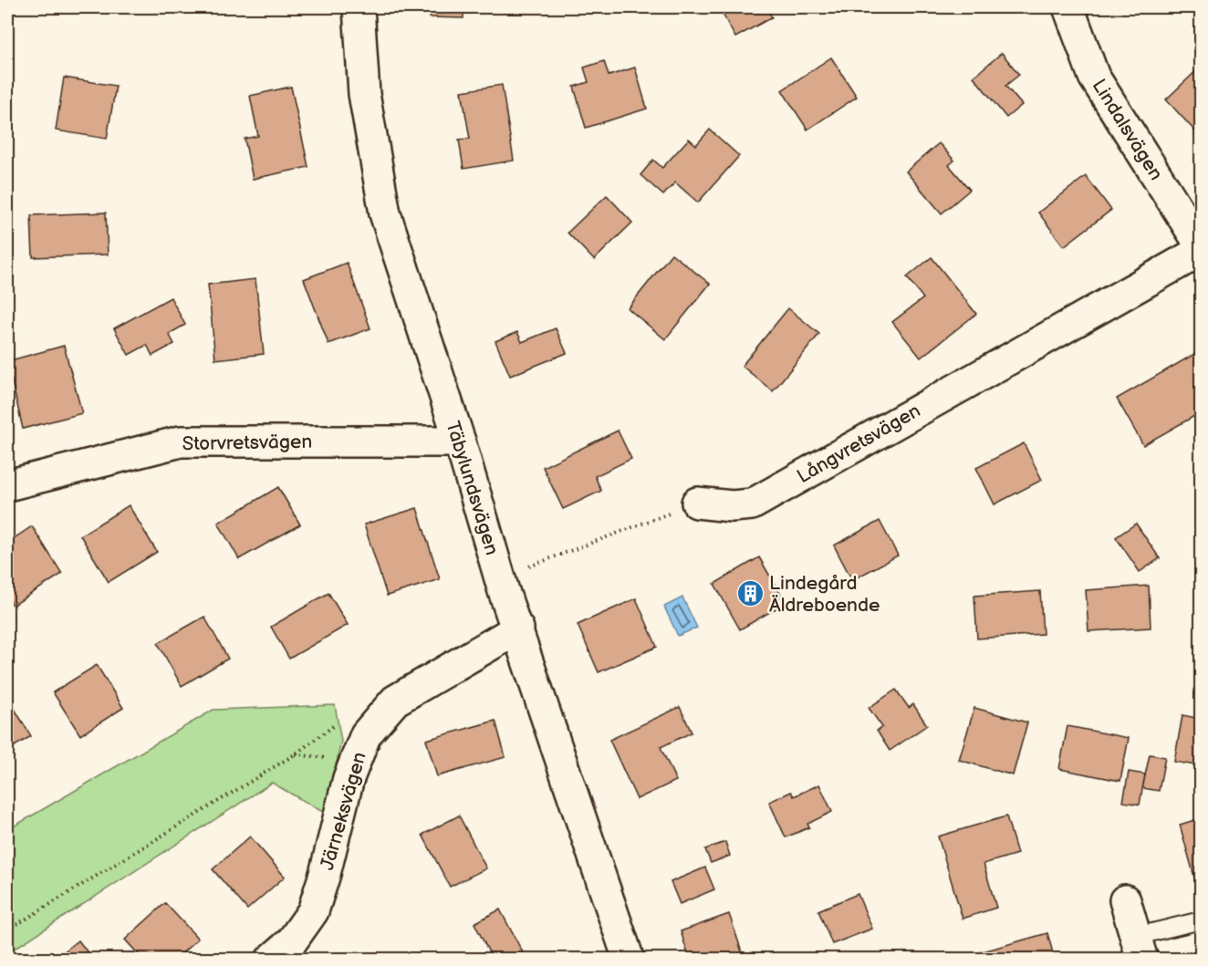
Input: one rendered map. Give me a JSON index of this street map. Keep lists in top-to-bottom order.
{
  "streets": {
    "street": [
      "Lindalsvägen",
      "Storvretsvägen",
      "Långvretsvägen",
      "Täbylundsvägen",
      "Järneksvägen"
    ]
  },
  "crossings": [
    ["Storvretsvägen", "Täbylundsvägen"],
    ["Täbylundsvägen", "Järneksvägen"]
  ],
  "places": {
    "building": ["Lindegård Äldreboende"]
  }
}
